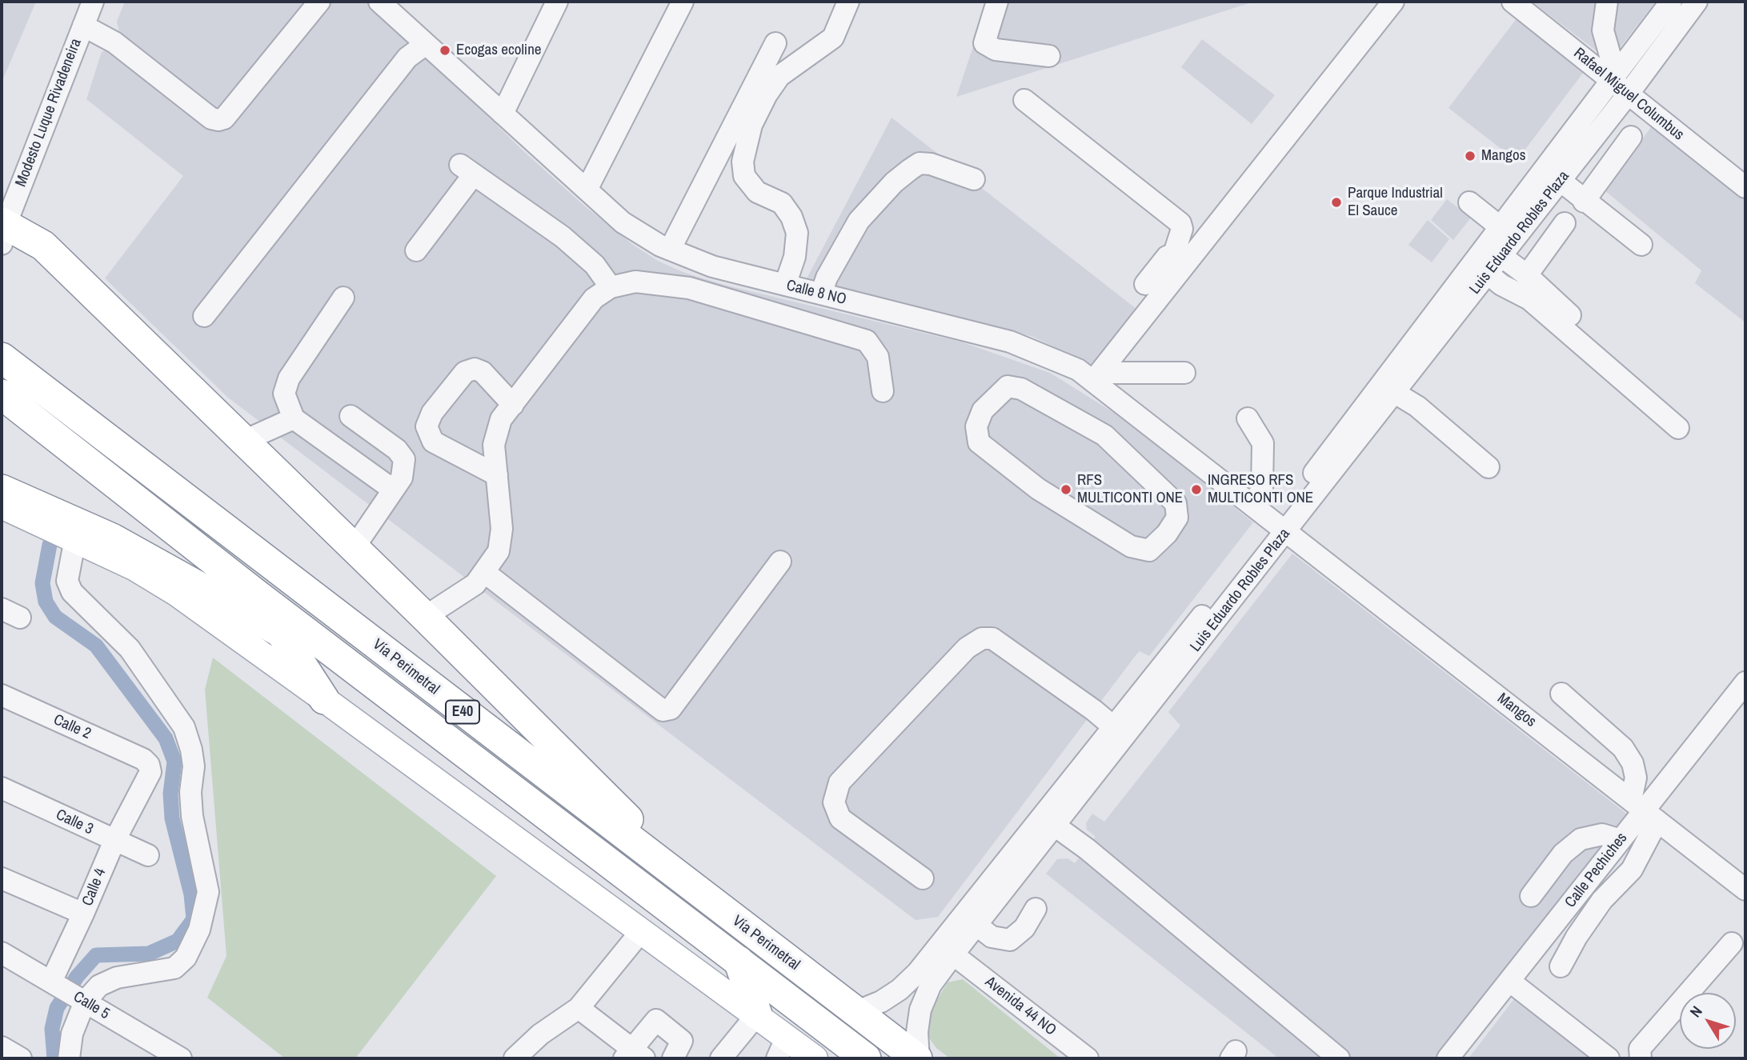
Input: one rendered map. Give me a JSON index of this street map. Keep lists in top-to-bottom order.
{
  "streets": {
    "highway": ["Vía Perimetral", "E40"],
    "street": [
      "Rafael Miguel Columbus",
      "Modesto Luque Rivadeneira",
      "Luis Eduardo Robles Plaza",
      "Calle 8 NO",
      "Mangos",
      "Calle 2",
      "Calle 3",
      "Calle Pechiches",
      "Calle 4",
      "Calle 5",
      "Avenida 44 NO"
    ]
  },
  "crossings": [
    ["Rafael Miguel Columbus", "Luis Eduardo Robles Plaza"],
    ["Luis Eduardo Robles Plaza", "Calle 8 NO"],
    ["Luis Eduardo Robles Plaza", "Vía Perimetral"],
    ["Luis Eduardo Robles Plaza", "Mangos"],
    ["Luis Eduardo Robles Plaza", "Avenida 44 NO"],
    ["Calle 8 NO", "Mangos"],
    ["Mangos", "Calle Pechiches"],
    ["Calle 2", "Calle 4"],
    ["Calle 3", "Calle 4"]
  ],
  "places": [
    "Ecogas ecoline",
    "Mangos",
    "Parque Industrial El Sauce",
    "RFS MULTICONTI ONE",
    "INGRESO RFS MULTICONTI ONE"
  ],
  "north": "top left"
}
